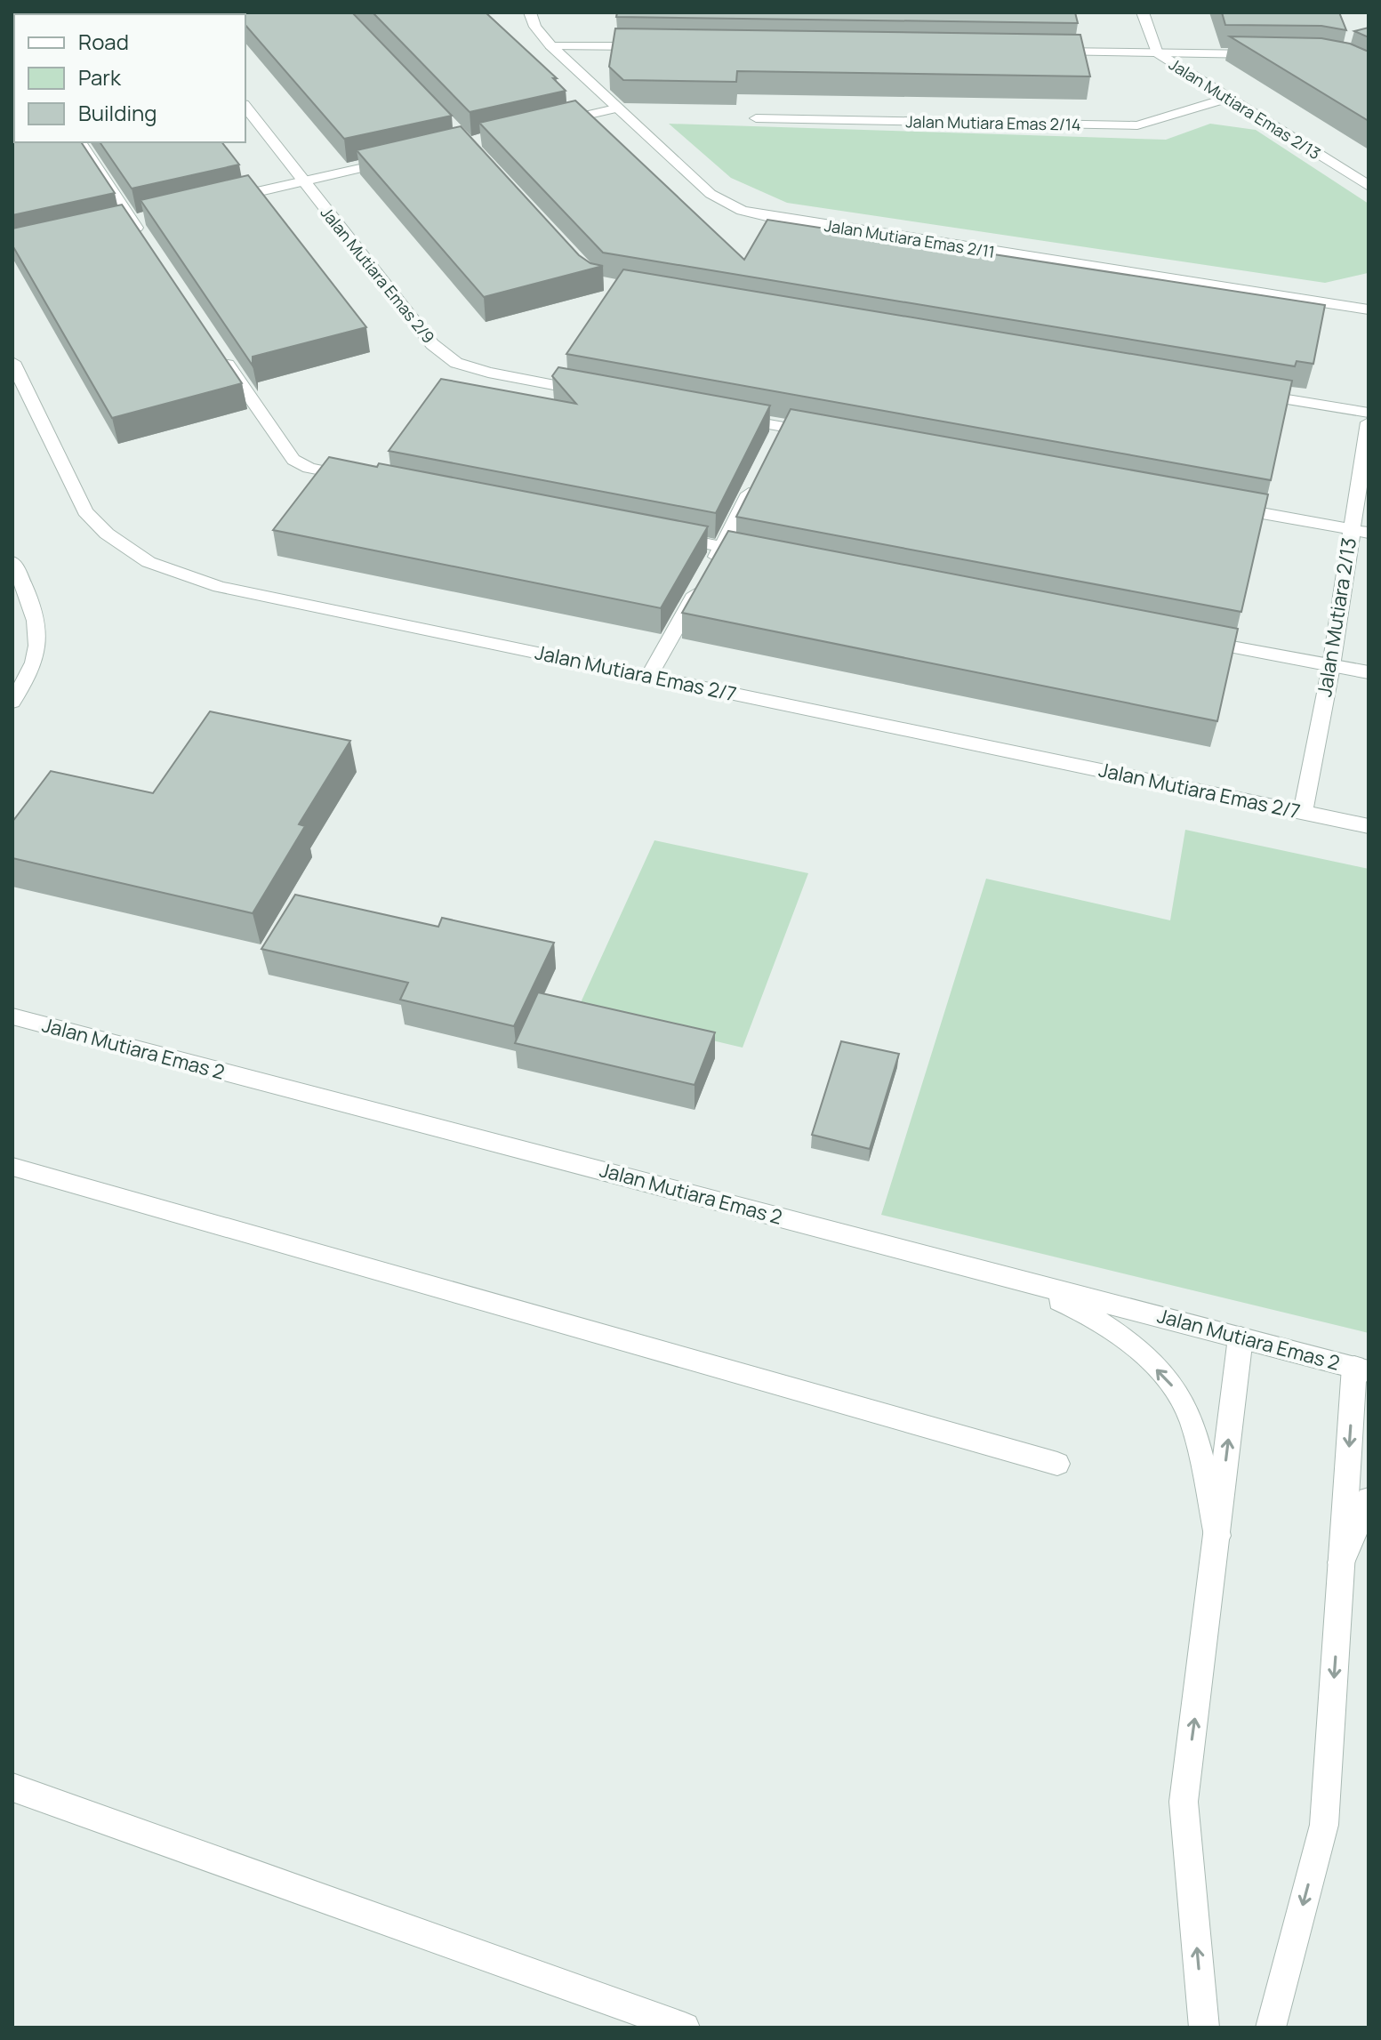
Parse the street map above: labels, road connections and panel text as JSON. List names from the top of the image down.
{
  "streets": {
    "street": [
      "Jalan Mutiara Emas 2/13",
      "Jalan Mutiara Emas 2/14",
      "Jalan Mutiara Emas 2/11",
      "Jalan Mutiara Emas 2/9",
      "Jalan Mutiara 2/13",
      "Jalan Mutiara Emas 2/7",
      "Jalan Mutiara Emas 2"
    ]
  },
  "crossings": [
    ["Jalan Mutiara Emas 2/13", "Jalan Mutiara Emas 2/14"],
    ["Jalan Mutiara 2/13", "Jalan Mutiara Emas 2/7"]
  ],
  "legend": ["Road", "Park", "Building"]
}
